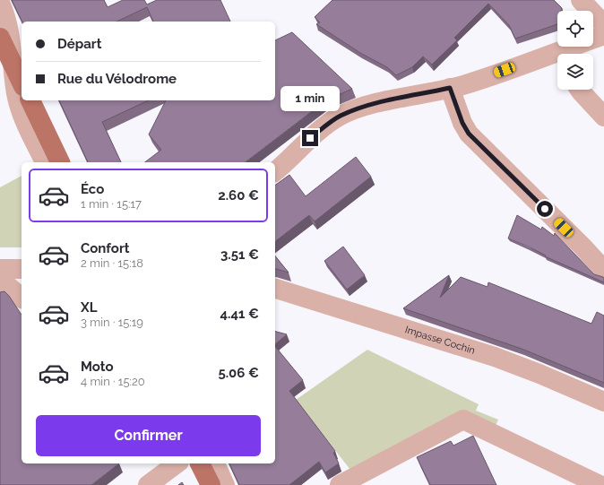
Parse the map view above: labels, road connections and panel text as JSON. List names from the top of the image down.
{
  "streets": {
    "street": ["Impasse Cochin"]
  },
  "page": {
    "banner": ["Départ", "Rue du Vélodrome"],
    "bubble": "1 min",
    "list": [
      {
        "name": "Éco",
        "note": "1 min · 15:17",
        "value": "2.60 €"
      },
      {
        "name": "Confort",
        "note": "2 min · 15:18",
        "value": "3.51 €"
      },
      {
        "name": "XL",
        "note": "3 min · 15:19",
        "value": "4.41 €"
      },
      {
        "name": "Moto",
        "note": "4 min · 15:20",
        "value": "5.06 €"
      }
    ],
    "buttons": "Confirmer"
  }
}
